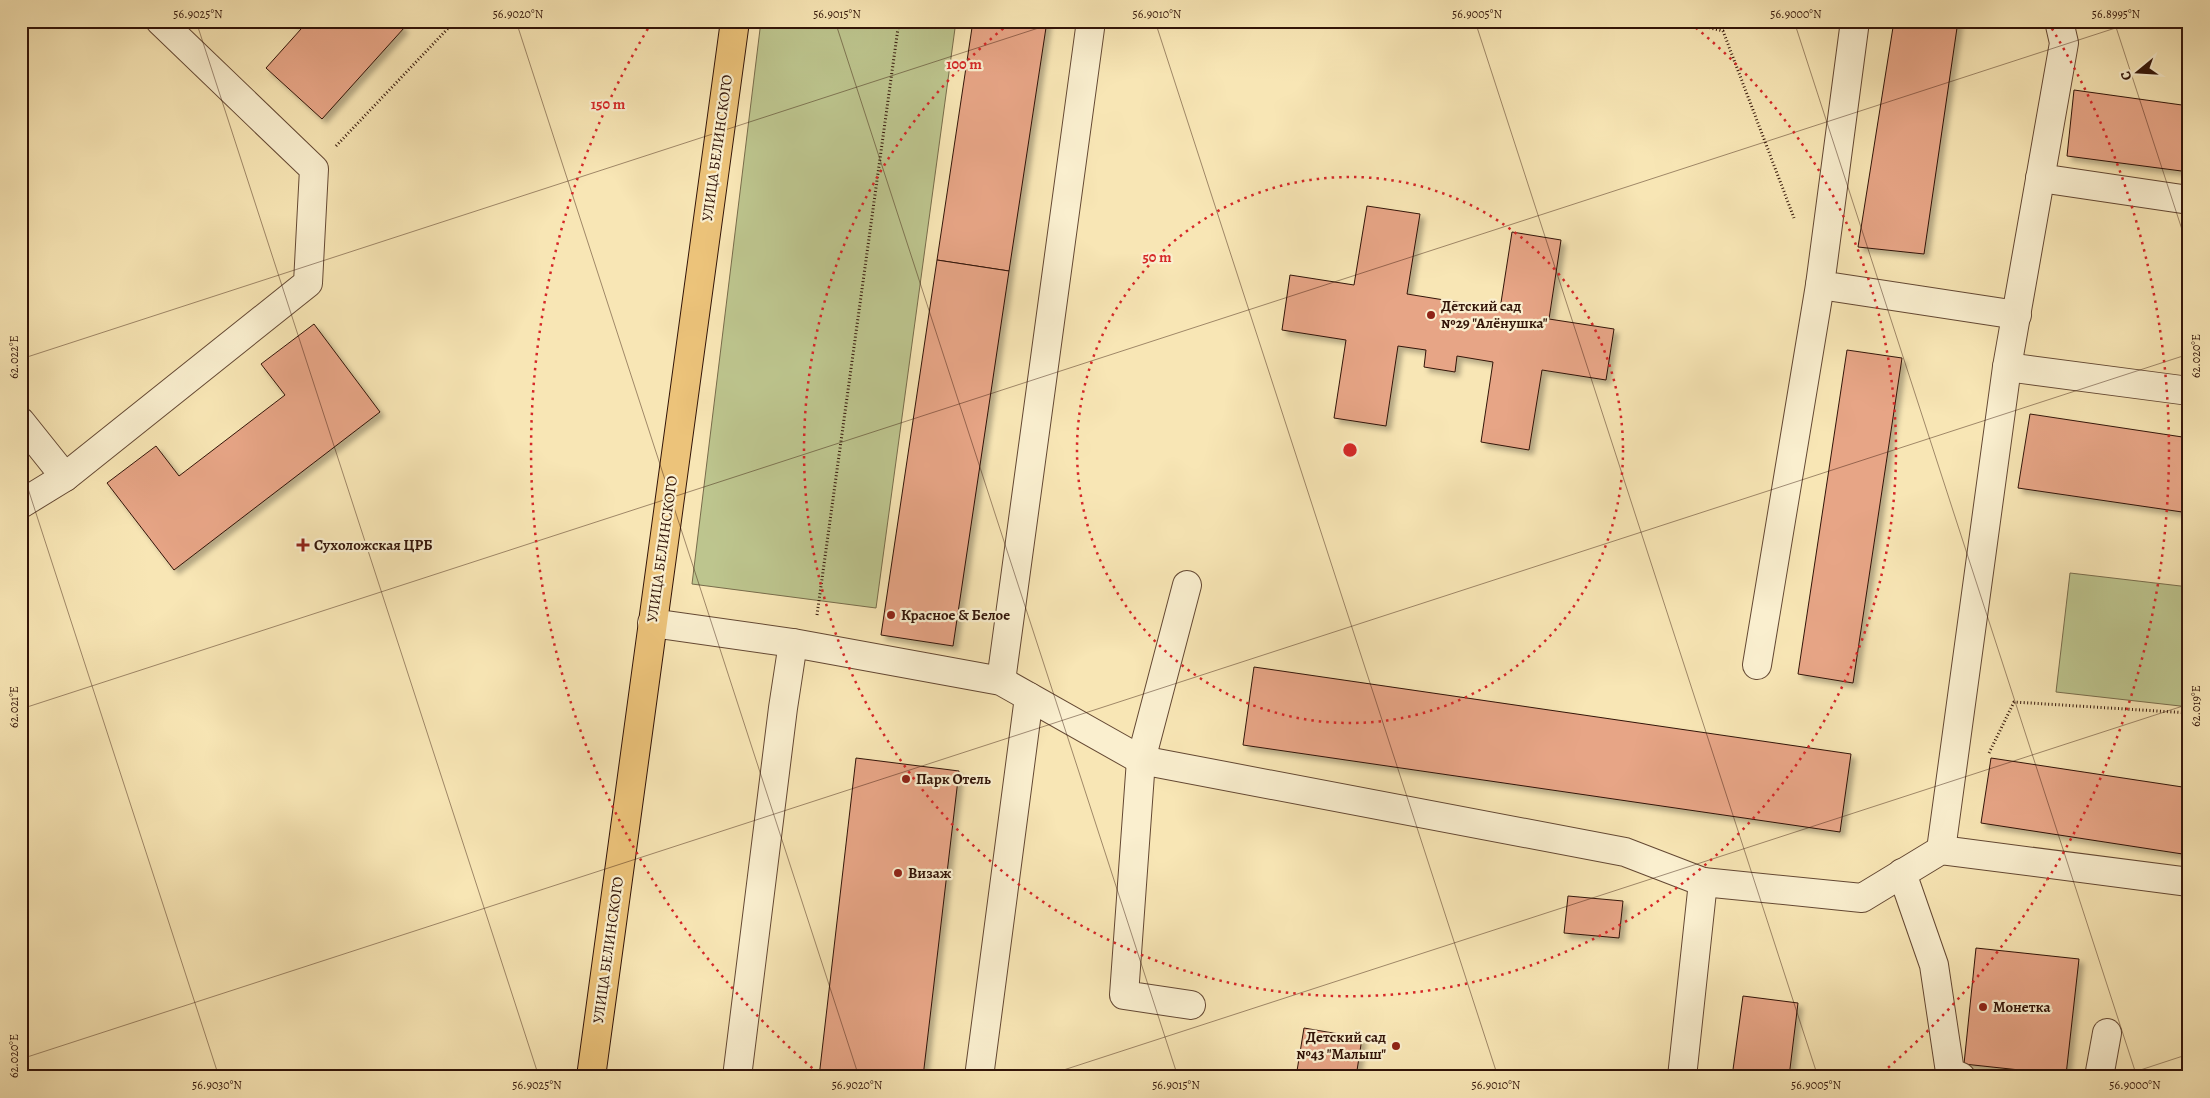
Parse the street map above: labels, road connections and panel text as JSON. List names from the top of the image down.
{
  "streets": {
    "main road": ["УЛИЦА БЕЛИНСКОГО"]
  },
  "places": {
    "other": [
      "Детский сад №29 \"Алёнушка\"",
      "Красное & Белое",
      "Парк Отель",
      "Визаж",
      "Монетка",
      "Детский сад №43 \"Малыш\""
    ],
    "health": ["Сухоложская ЦРБ"]
  },
  "north": "left",
  "coordinates": [
    "56.9025°N",
    "56.9020°N",
    "56.9015°N",
    "56.9010°N",
    "56.9005°N",
    "56.9000°N",
    "56.8995°N",
    "62.020°E",
    "62.022°E",
    "62.019°E",
    "62.021°E",
    "56.9030°N"
  ],
  "rings": ["100 m", "150 m", "50 m"]
}
